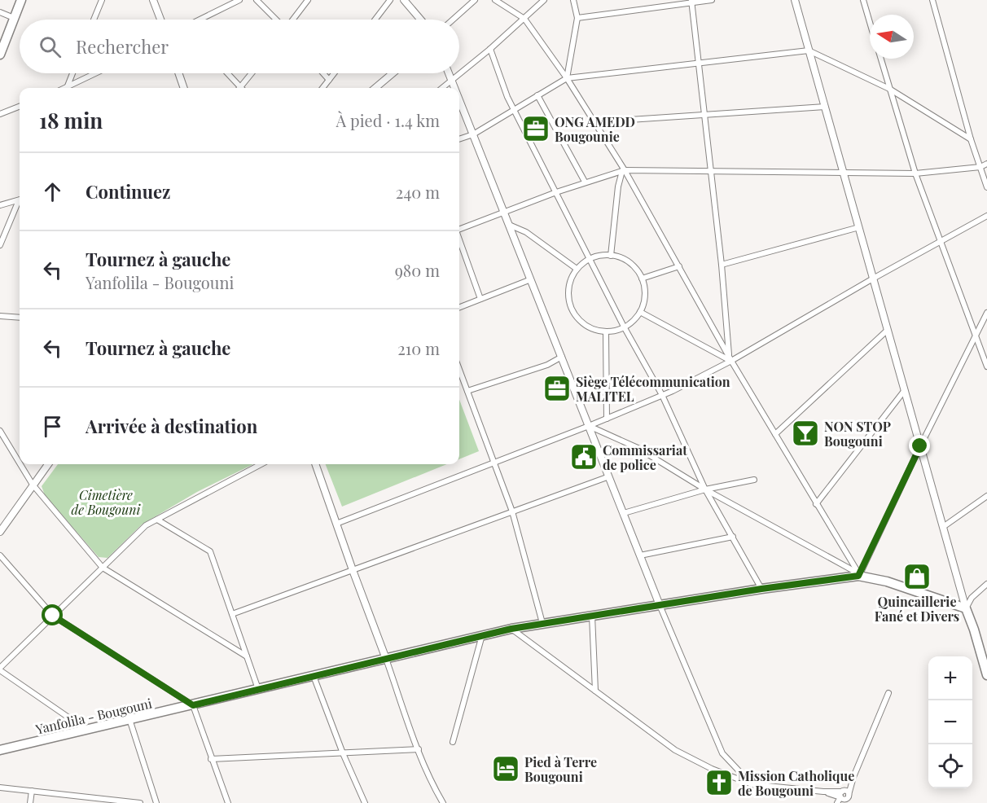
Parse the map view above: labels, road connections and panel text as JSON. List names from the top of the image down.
{
  "streets": {
    "main road": ["Yanfolila - Bougouni"]
  },
  "parks": ["Cimetière de Bougouni"],
  "places": {
    "office": ["ONG AMEDD Bougounie", "Siège Télécommunication MALITEL"],
    "bar": ["NON STOP Bougouni"],
    "public building": ["Commissariat de police"],
    "shop": ["Quincaillerie Fané et Divers"],
    "hotel": ["Pied à Terre Bougouni"],
    "church": ["Mission Catholique de Bougouni"]
  },
  "north": "left",
  "page": {
    "search": "Rechercher",
    "heading": ["18 min", "À pied · 1.4 km"],
    "list": [
      ["Continuez", "240 m"],
      ["Tournez à gauche", "Yanfolila - Bougouni", "980 m"],
      ["Tournez à gauche", "210 m"],
      "Arrivée à destination"
    ],
    "map_buttons": ["+", "−"]
  }
}
